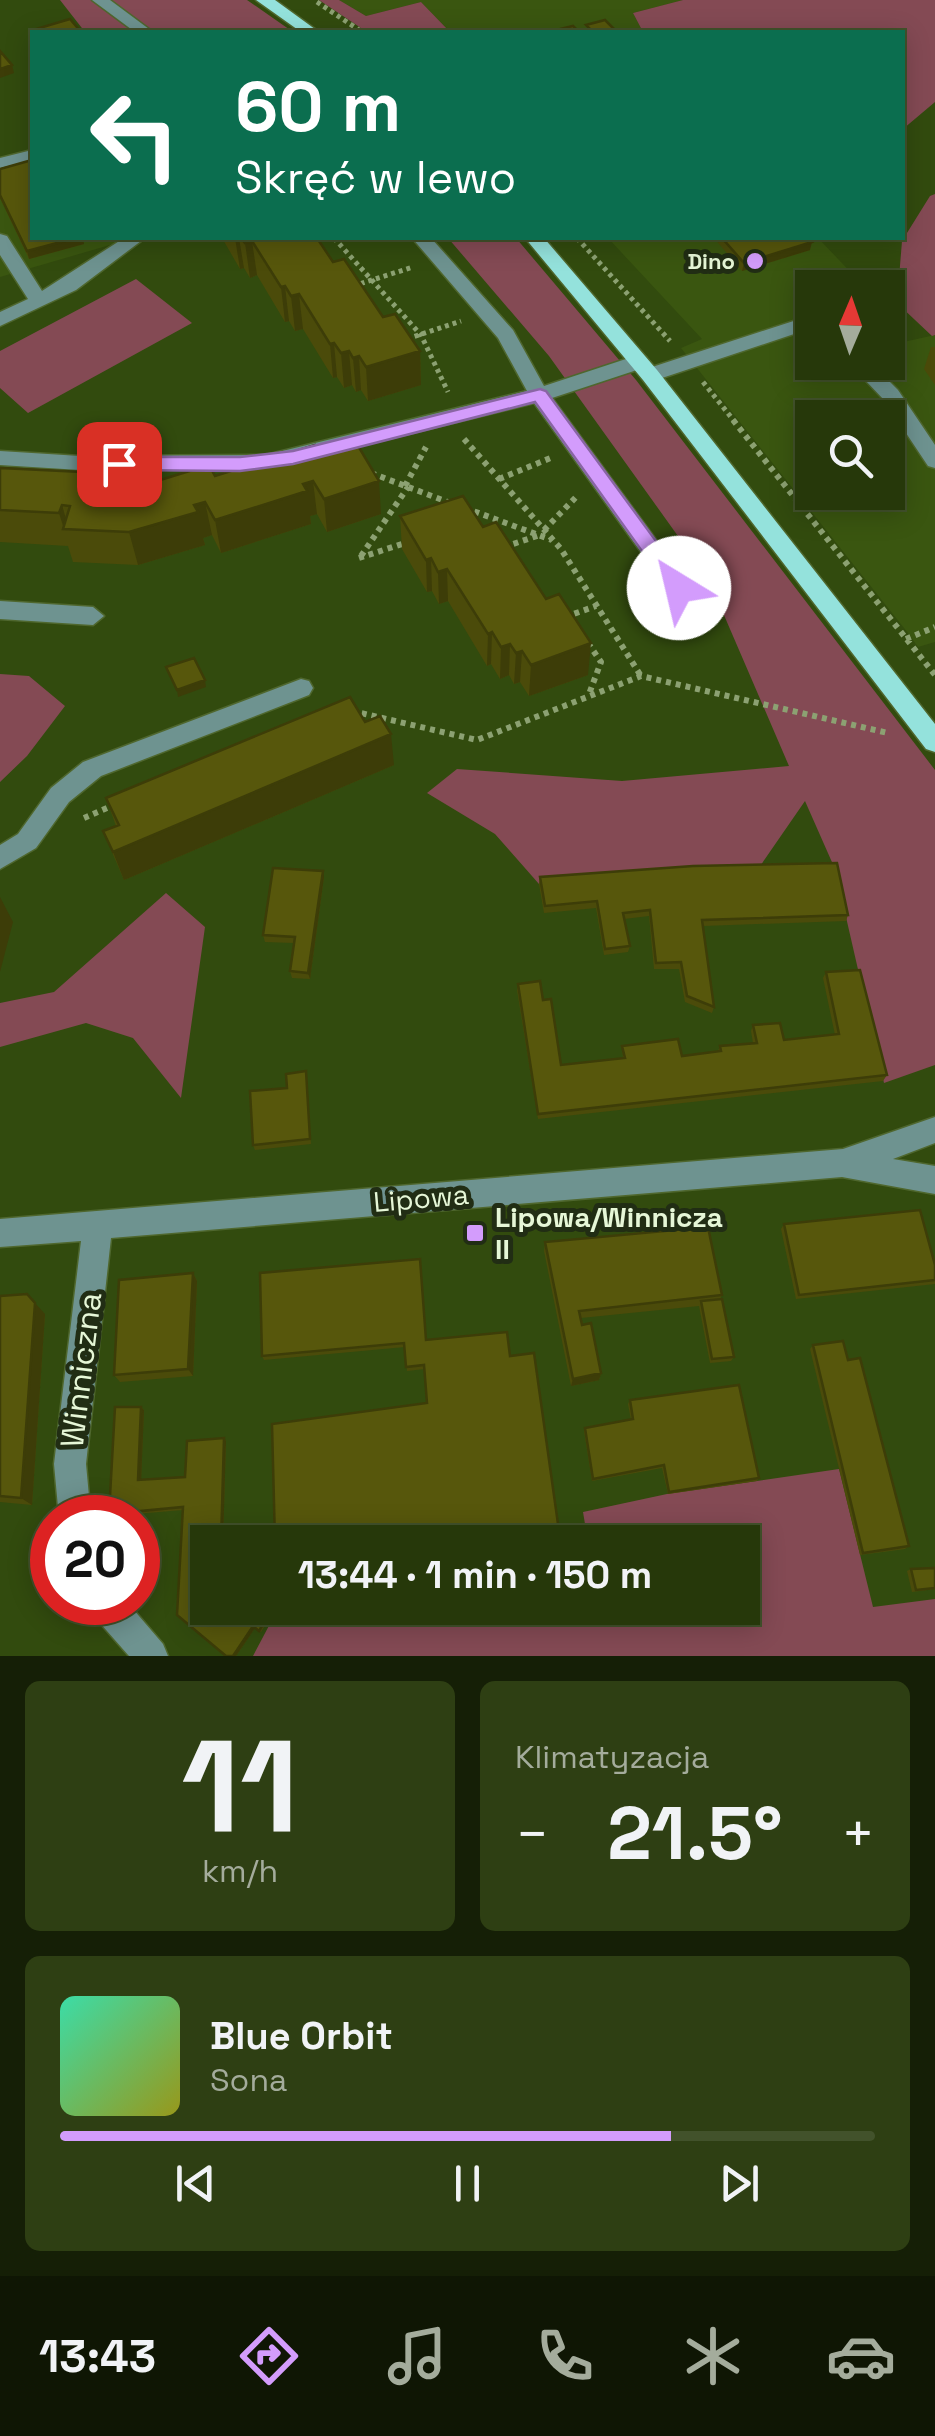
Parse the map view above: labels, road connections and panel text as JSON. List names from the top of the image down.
{
  "streets": {
    "street": ["Lipowa", "Winniczna"]
  },
  "crossings": [
    ["Lipowa", "Winniczna"]
  ],
  "places": {
    "other": ["Dino"],
    "transit": ["Lipowa/Winnicza II"]
  },
  "north": "top",
  "page": {
    "turn": ["60 m", "Skręć w lewo"],
    "limit": "20",
    "trip": "13:44 · 1 min · 150 m",
    "tile": [
      ["11", "km/h"],
      "Klimatyzacja"
    ],
    "heat": ["−", "21.5°", "+"],
    "song": ["Blue Orbit", "Sona"],
    "tabs": "13:43"
  }
}
